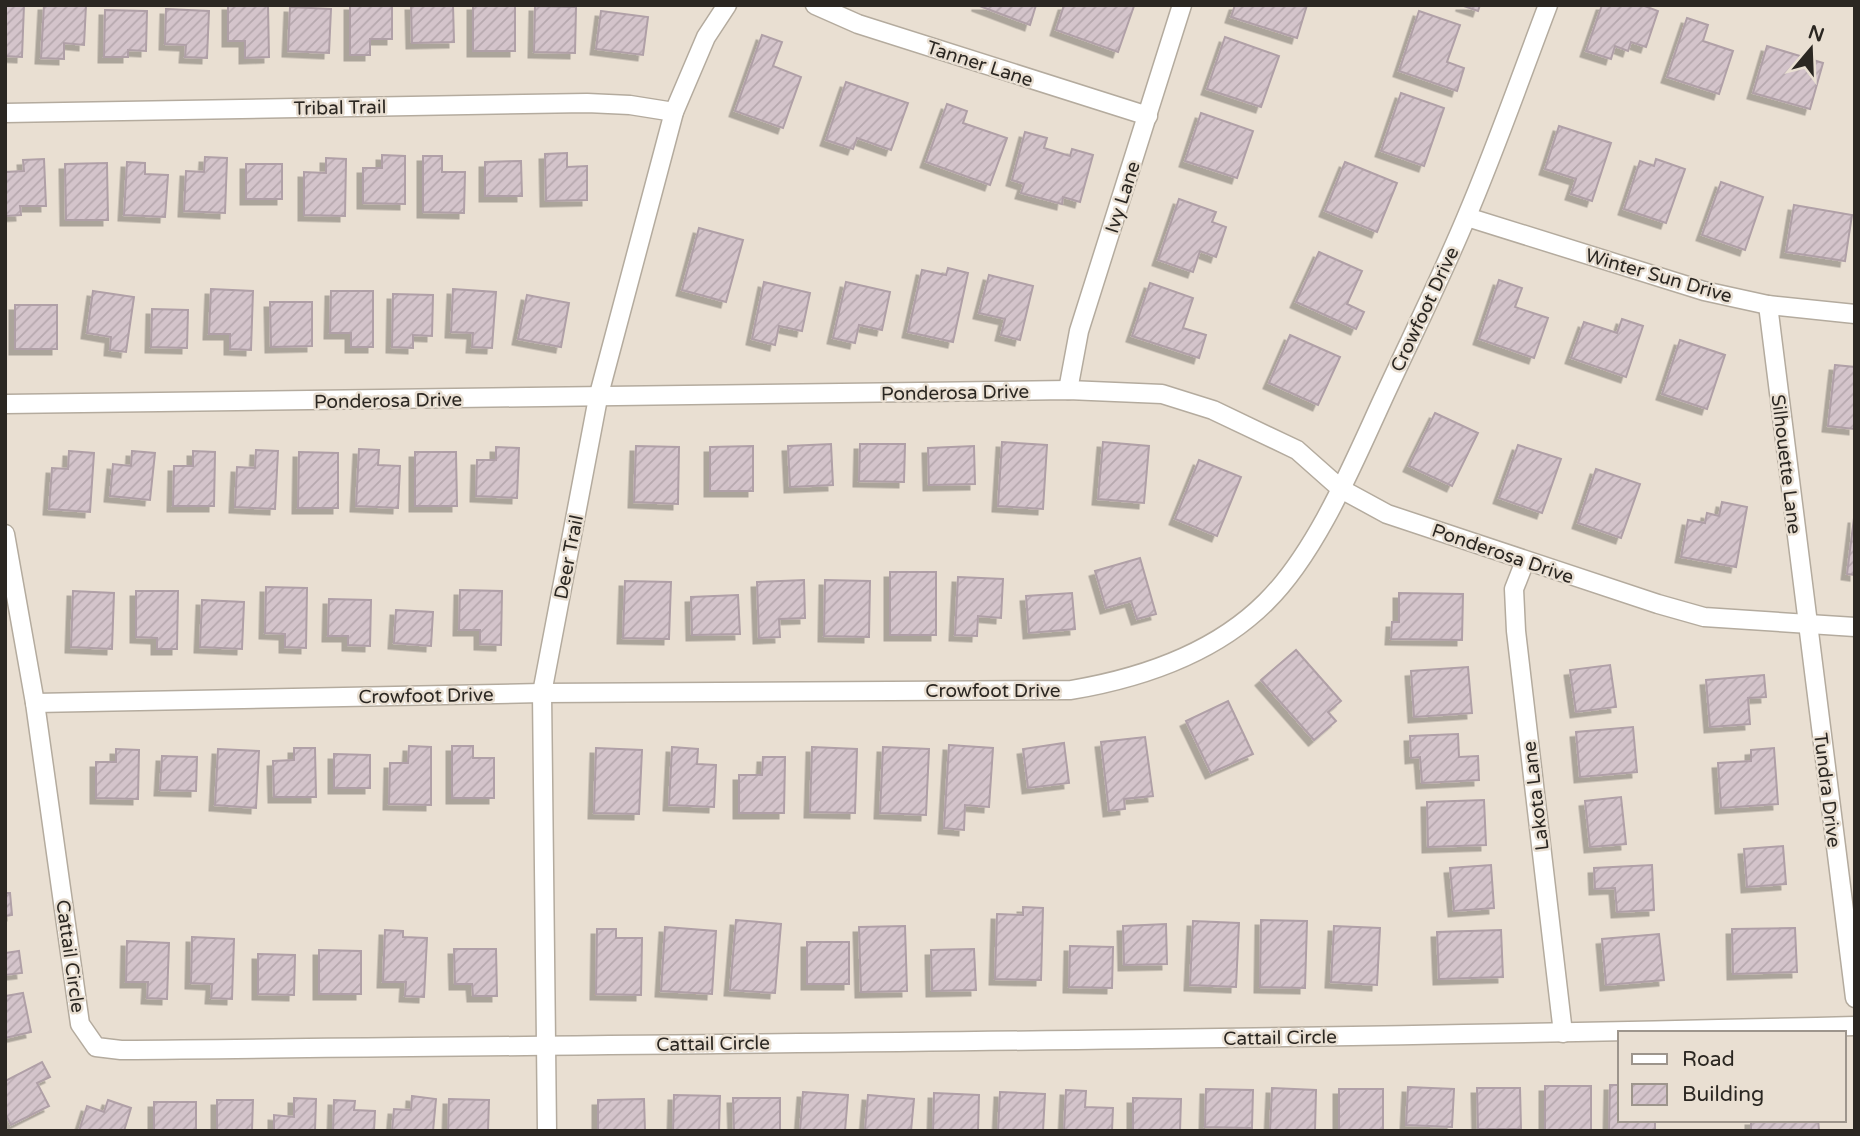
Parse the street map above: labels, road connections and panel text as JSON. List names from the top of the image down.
{
  "streets": {
    "street": [
      "Tanner Lane",
      "Tribal Trail",
      "Ivy Lane",
      "Winter Sun Drive",
      "Crowfoot Drive",
      "Ponderosa Drive",
      "Silhouette Lane",
      "Deer Trail",
      "Tundra Drive",
      "Lakota Lane",
      "Cattail Circle"
    ]
  },
  "crossings": [
    ["Tanner Lane", "Ivy Lane"],
    ["Tribal Trail", "Deer Trail"],
    ["Ivy Lane", "Ponderosa Drive"],
    ["Winter Sun Drive", "Crowfoot Drive"],
    ["Winter Sun Drive", "Silhouette Lane"],
    ["Crowfoot Drive", "Ponderosa Drive"],
    ["Crowfoot Drive", "Deer Trail"],
    ["Crowfoot Drive", "Cattail Circle"],
    ["Ponderosa Drive", "Silhouette Lane"],
    ["Ponderosa Drive", "Deer Trail"],
    ["Ponderosa Drive", "Tundra Drive"],
    ["Ponderosa Drive", "Lakota Lane"],
    ["Silhouette Lane", "Tundra Drive"],
    ["Deer Trail", "Cattail Circle"],
    ["Lakota Lane", "Cattail Circle"]
  ],
  "legend": ["Road", "Building"],
  "north": "top"
}
